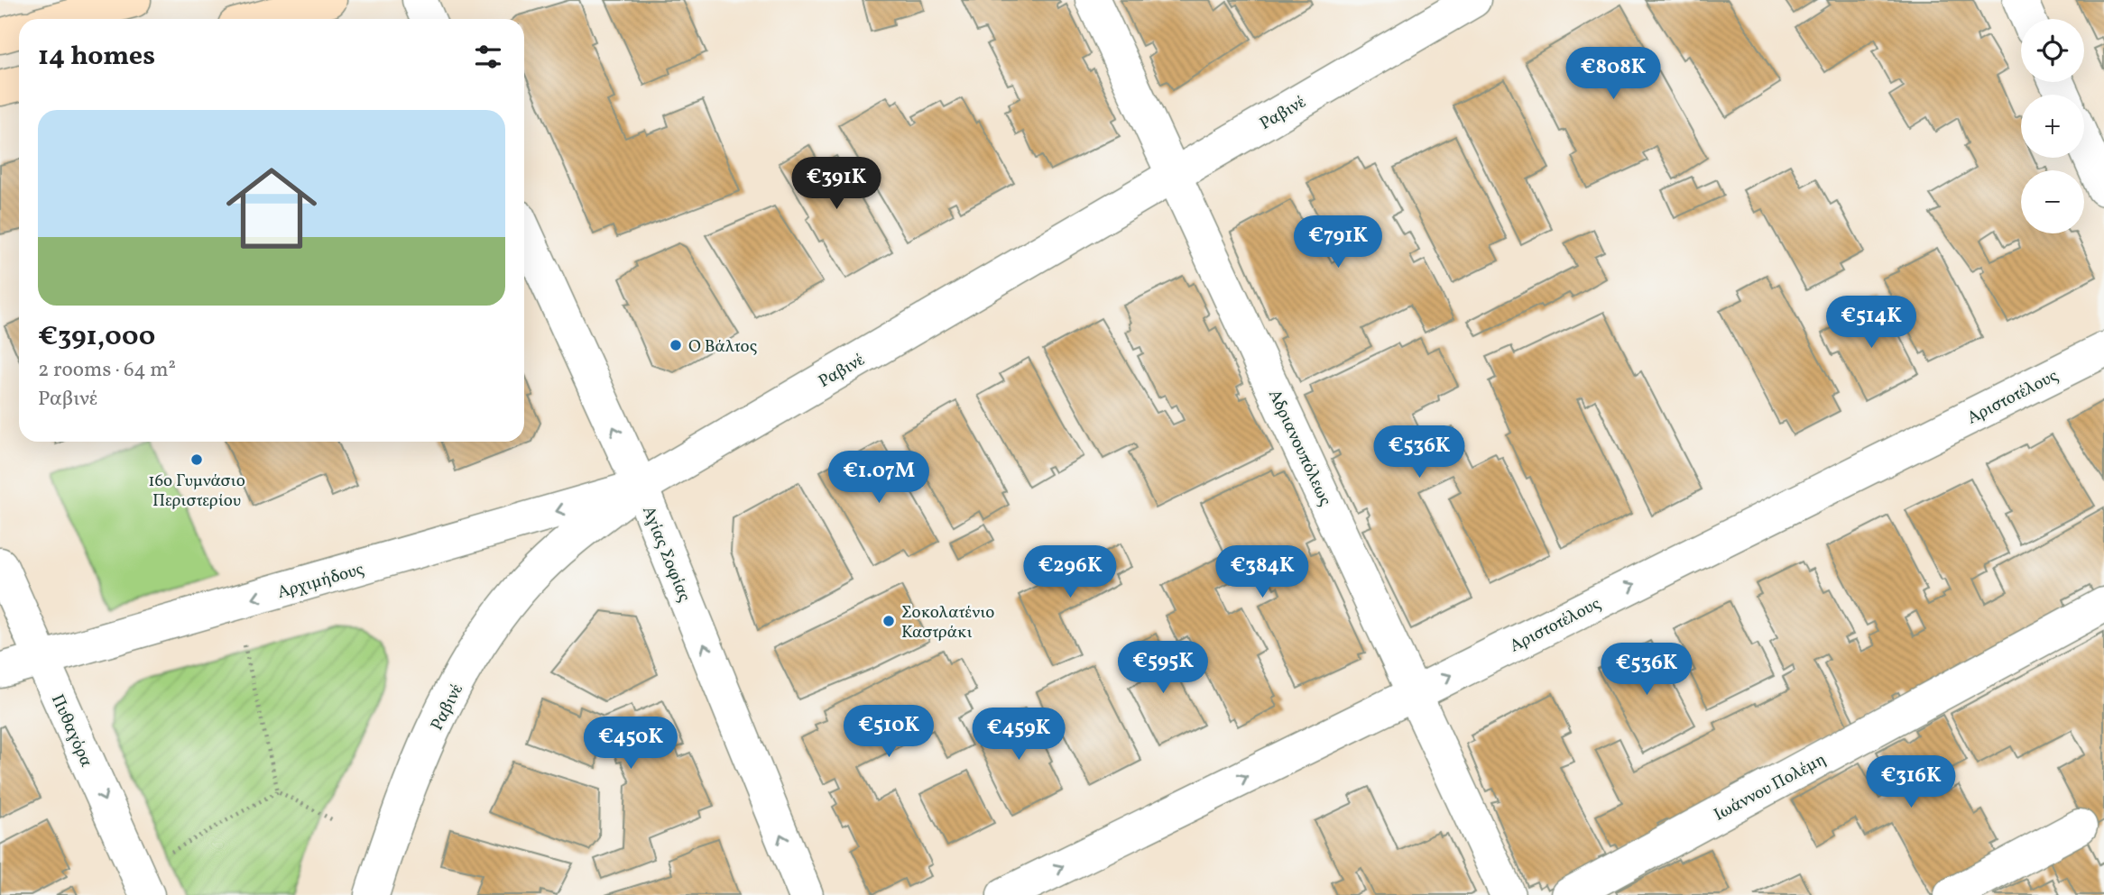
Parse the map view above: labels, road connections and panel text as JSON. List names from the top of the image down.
{
  "streets": {
    "street": [
      "Ραβινέ",
      "Αριστοτέλους",
      "Αδριανουπόλεως",
      "Αγίας Σοφίας",
      "Αρχιμήδους",
      "Πυθαγόρα",
      "Ιωάννου Πολέμη"
    ]
  },
  "crossings": [
    ["Ραβινέ", "Αδριανουπόλεως"],
    ["Ραβινέ", "Αγίας Σοφίας"],
    ["Ραβινέ", "Αρχιμήδους"],
    ["Αριστοτέλους", "Αδριανουπόλεως"],
    ["Αγίας Σοφίας", "Αρχιμήδους"],
    ["Αρχιμήδους", "Πυθαγόρα"]
  ],
  "one_way": [
    "Αριστοτέλους",
    "Αγίας Σοφίας",
    "Αρχιμήδους",
    "Πυθαγόρα"
  ],
  "places": ["Ο Βάλτος", "16ο Γυμνάσιο Περιστερίου", "Σοκολατένιο Καστράκι"],
  "page": {
    "map_buttons": ["+", "−"],
    "heading": "14 homes",
    "price": [
      "€808K",
      "€391K",
      "€791K",
      "€514K",
      "€536K",
      "€1.07M",
      "€296K",
      "€384K",
      "€595K",
      "€536K",
      "€510K",
      "€459K",
      "€450K",
      "€316K"
    ],
    "list": [
      {
        "name": "€391,000",
        "note": "2 rooms · 64 m² · Ραβινέ"
      }
    ]
  }
}
